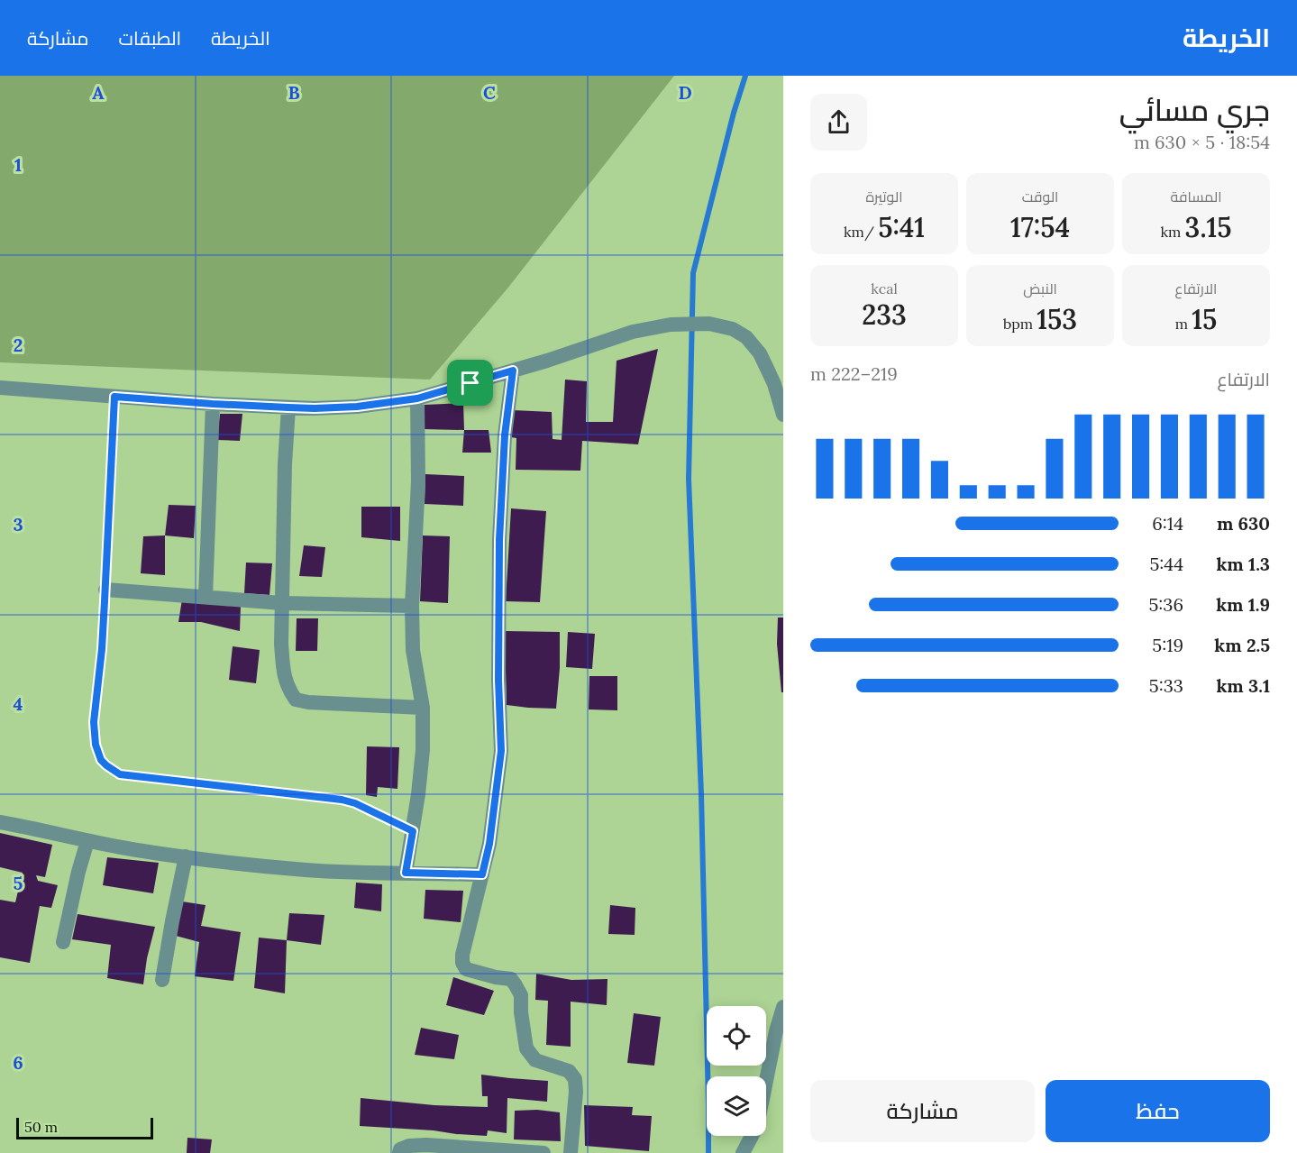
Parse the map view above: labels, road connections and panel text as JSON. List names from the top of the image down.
{
  "scale_bar": "50 m",
  "page": {
    "header": "الخريطة",
    "nav": ["الخريطة", "الطبقات", "مشاركة"],
    "heading": ["جري مسائي", "18:54 · 5 × 630 m"],
    "stats": [
      ["المسافة", "3.15 km"],
      ["الوقت", "17:54"],
      ["الوتيرة", "5:41 /km"],
      ["الارتفاع", "15 m"],
      ["النبض", "153 bpm"],
      ["kcal", "233"]
    ],
    "chart": ["الارتفاع", "219–222 m"],
    "list": [
      {
        "name": "630 m",
        "note": "6:14"
      },
      {
        "name": "1.3 km",
        "note": "5:44"
      },
      {
        "name": "1.9 km",
        "note": "5:36"
      },
      {
        "name": "2.5 km",
        "note": "5:19"
      },
      {
        "name": "3.1 km",
        "note": "5:33"
      }
    ],
    "buttons": ["حفظ", "مشاركة"],
    "scale": "50 m"
  },
  "grid": {
    "columns": [
      "A",
      "B",
      "C",
      "D"
    ],
    "rows": [
      "1",
      "2",
      "3",
      "4",
      "5",
      "6"
    ]
  }
}
